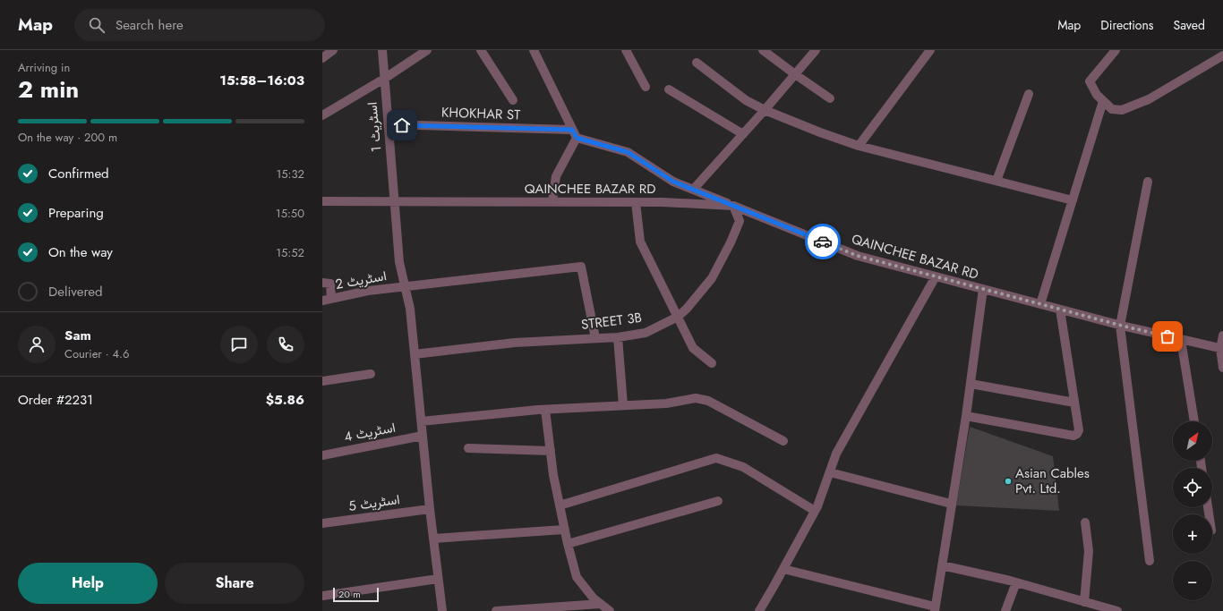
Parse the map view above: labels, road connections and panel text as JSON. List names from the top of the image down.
{
  "streets": {
    "street": [
      "KHOKHAR ST",
      "اسٹریٹ 1",
      "QAINCHEE BAZAR RD",
      "اسٹریٹ 2",
      "STREET 3B",
      "اسٹریٹ 4",
      "اسٹریٹ 5"
    ]
  },
  "crossings": [
    ["KHOKHAR ST", "اسٹریٹ 1"],
    ["KHOKHAR ST", "QAINCHEE BAZAR RD"],
    ["KHOKHAR ST", "STREET 3B"],
    ["اسٹریٹ 1", "QAINCHEE BAZAR RD"],
    ["اسٹریٹ 1", "اسٹریٹ 2"],
    ["اسٹریٹ 1", "STREET 3B"],
    ["اسٹریٹ 1", "اسٹریٹ 4"],
    ["اسٹریٹ 1", "اسٹریٹ 5"],
    ["QAINCHEE BAZAR RD", "STREET 3B"],
    ["اسٹریٹ 2", "STREET 3B"]
  ],
  "places": ["Asian Cables Pvt. Ltd."],
  "scale_bar": "20 m",
  "north": "top right",
  "page": {
    "header": "Map",
    "search": "Search here",
    "nav": ["Map", "Directions", "Saved"],
    "heading": ["2 min", "Arriving in", "15:58–16:03"],
    "panel": [
      "Sam",
      "Courier · 4.6",
      "Order #2231",
      "$5.86"
    ],
    "bar": "On the way · 200 m",
    "list": [
      ["Confirmed", "15:32"],
      ["Preparing", "15:50"],
      ["On the way", "15:52"],
      "Delivered"
    ],
    "map_buttons": ["+", "−"],
    "buttons": ["Help", "Share"],
    "scale": "20 m"
  }
}
